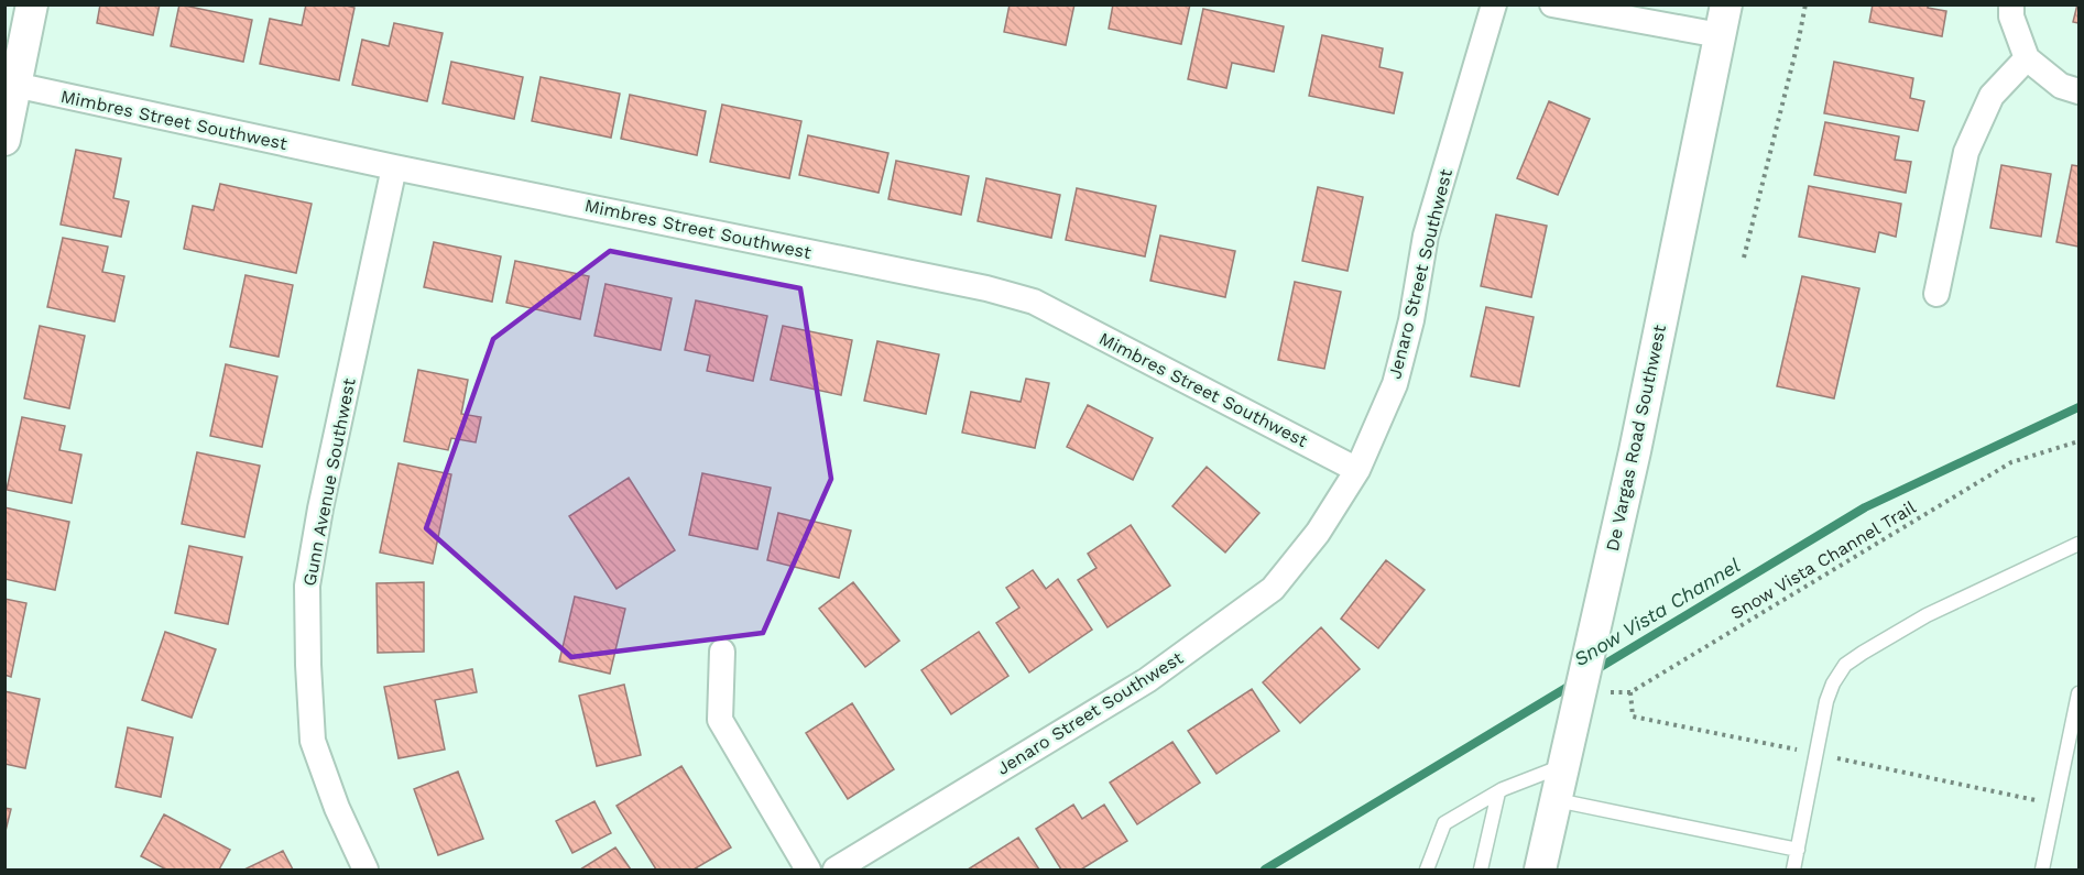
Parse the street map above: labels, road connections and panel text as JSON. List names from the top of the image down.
{
  "streets": {
    "street": [
      "Mimbres Street Southwest",
      "Jenaro Street Southwest",
      "De Vargas Road Southwest",
      "Gunn Avenue Southwest"
    ],
    "path": ["Snow Vista Channel Trail"]
  },
  "crossings": [
    ["Mimbres Street Southwest", "Jenaro Street Southwest"],
    ["Mimbres Street Southwest", "Gunn Avenue Southwest"]
  ],
  "water": ["Snow Vista Channel"]
}
